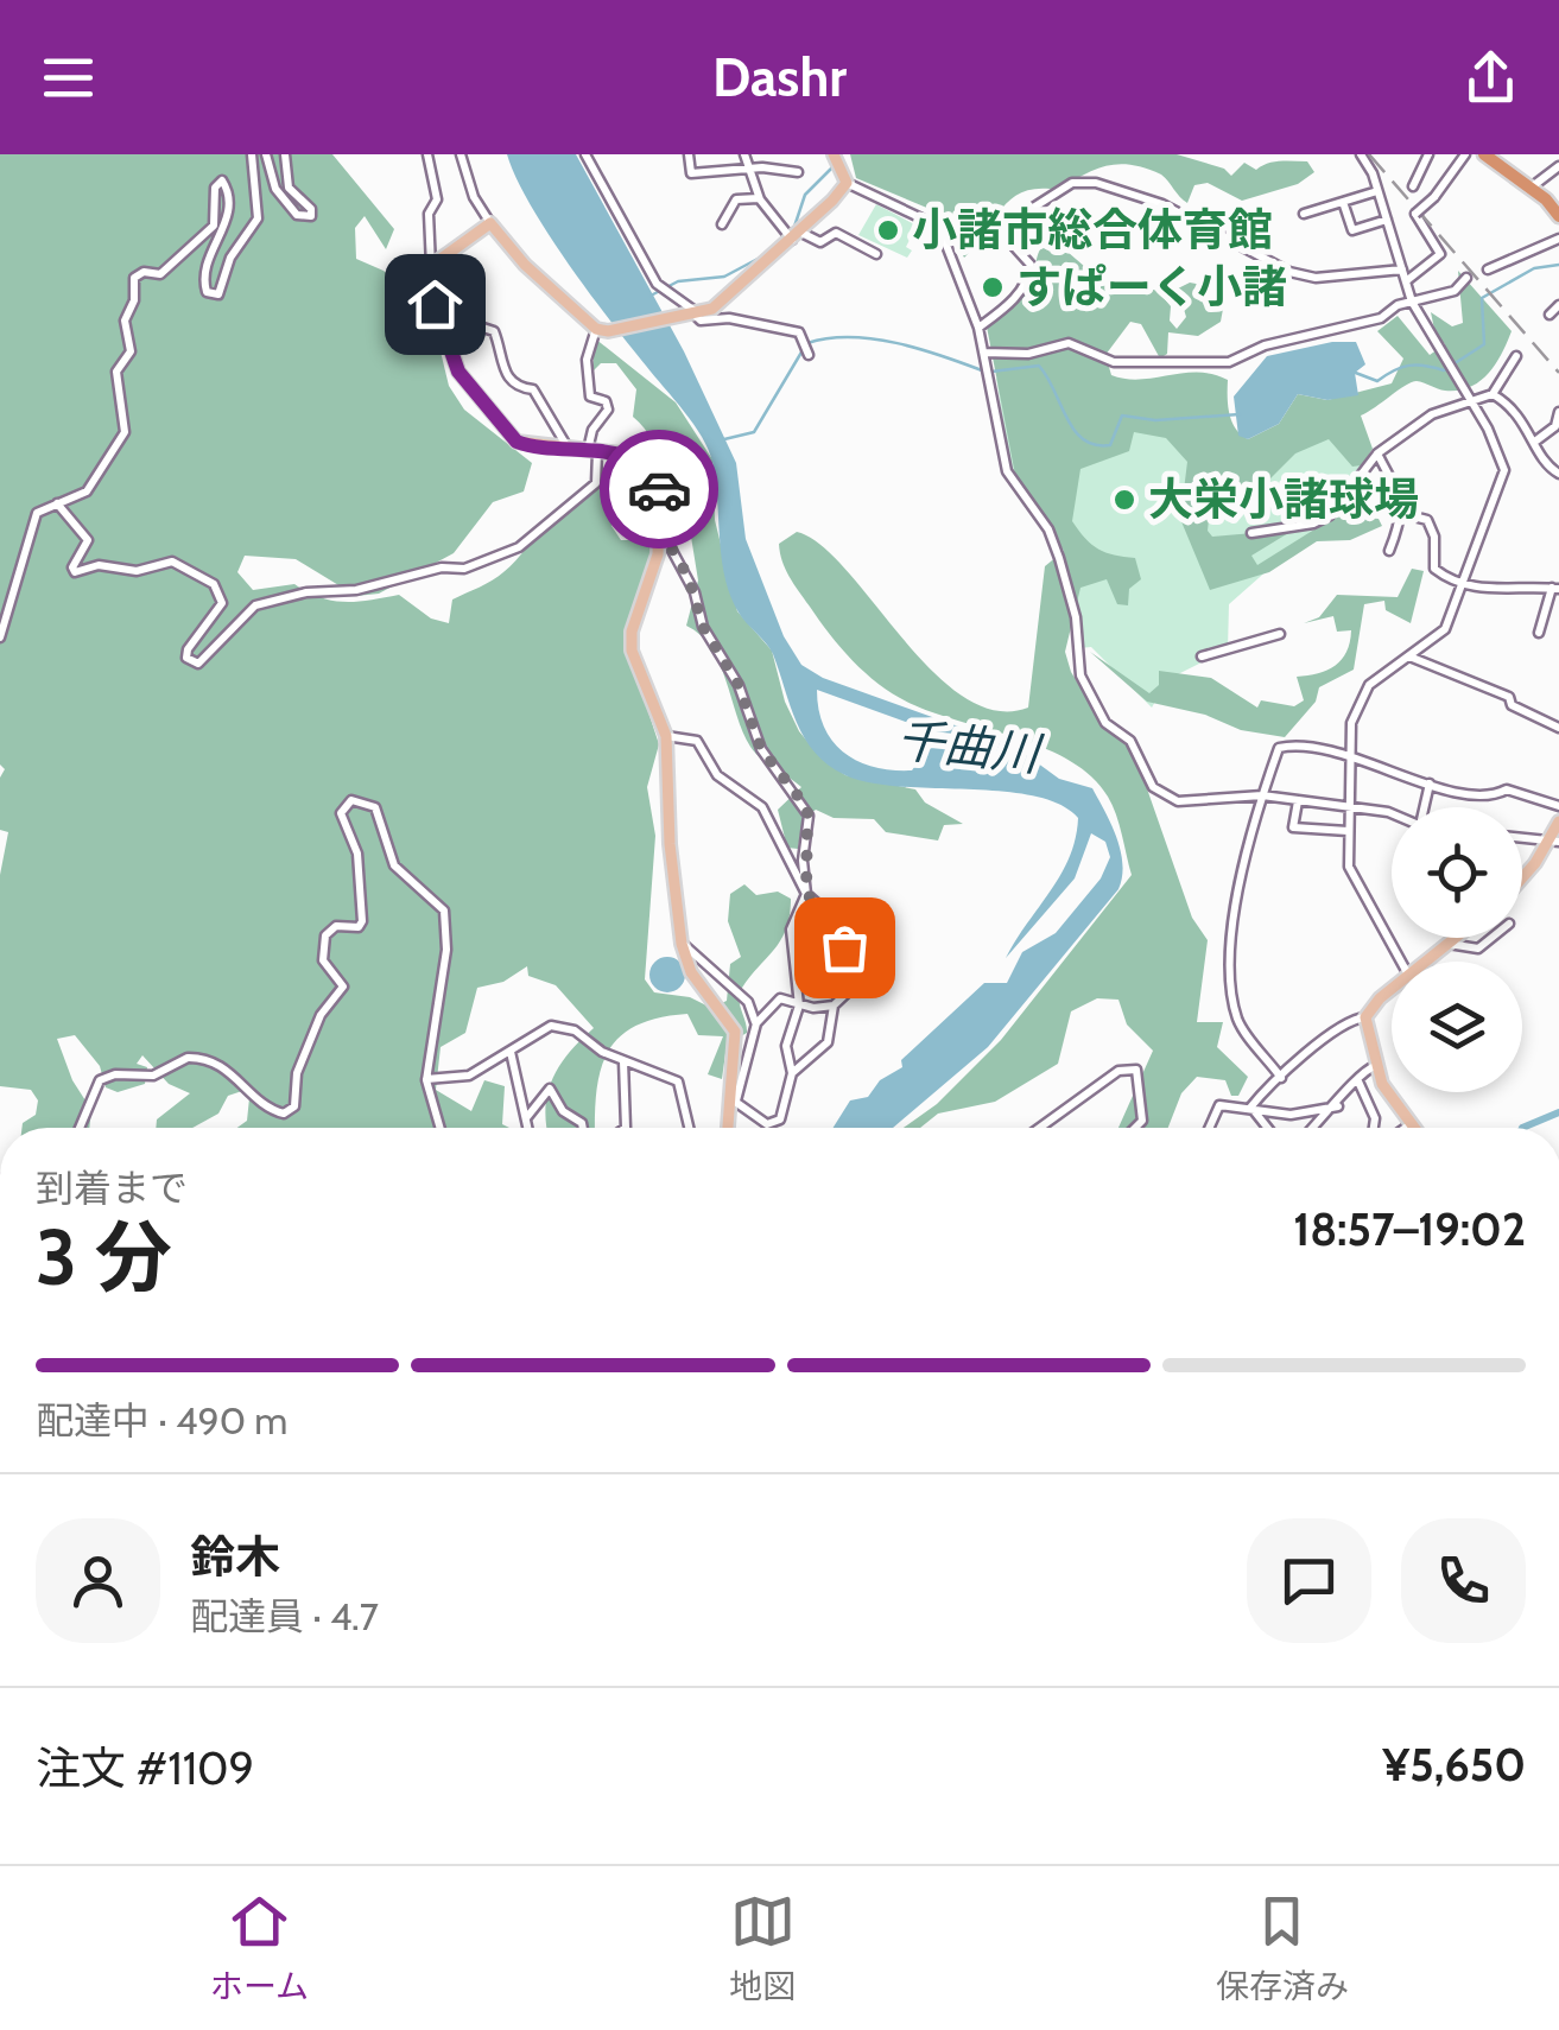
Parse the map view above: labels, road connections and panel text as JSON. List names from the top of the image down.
{
  "water": ["千曲川"],
  "places": ["小諸市総合体育館", "すぱーく小諸", "大栄小諸球場"],
  "page": {
    "header": "Dashr",
    "heading": ["3 分", "到着まで", "18:57–19:02"],
    "panel": [
      "鈴木",
      "配達員 · 4.7",
      "注文 #1109",
      "¥5,650"
    ],
    "bar": "配達中 · 490 m",
    "tabs": ["ホーム", "地図", "保存済み"]
  }
}
